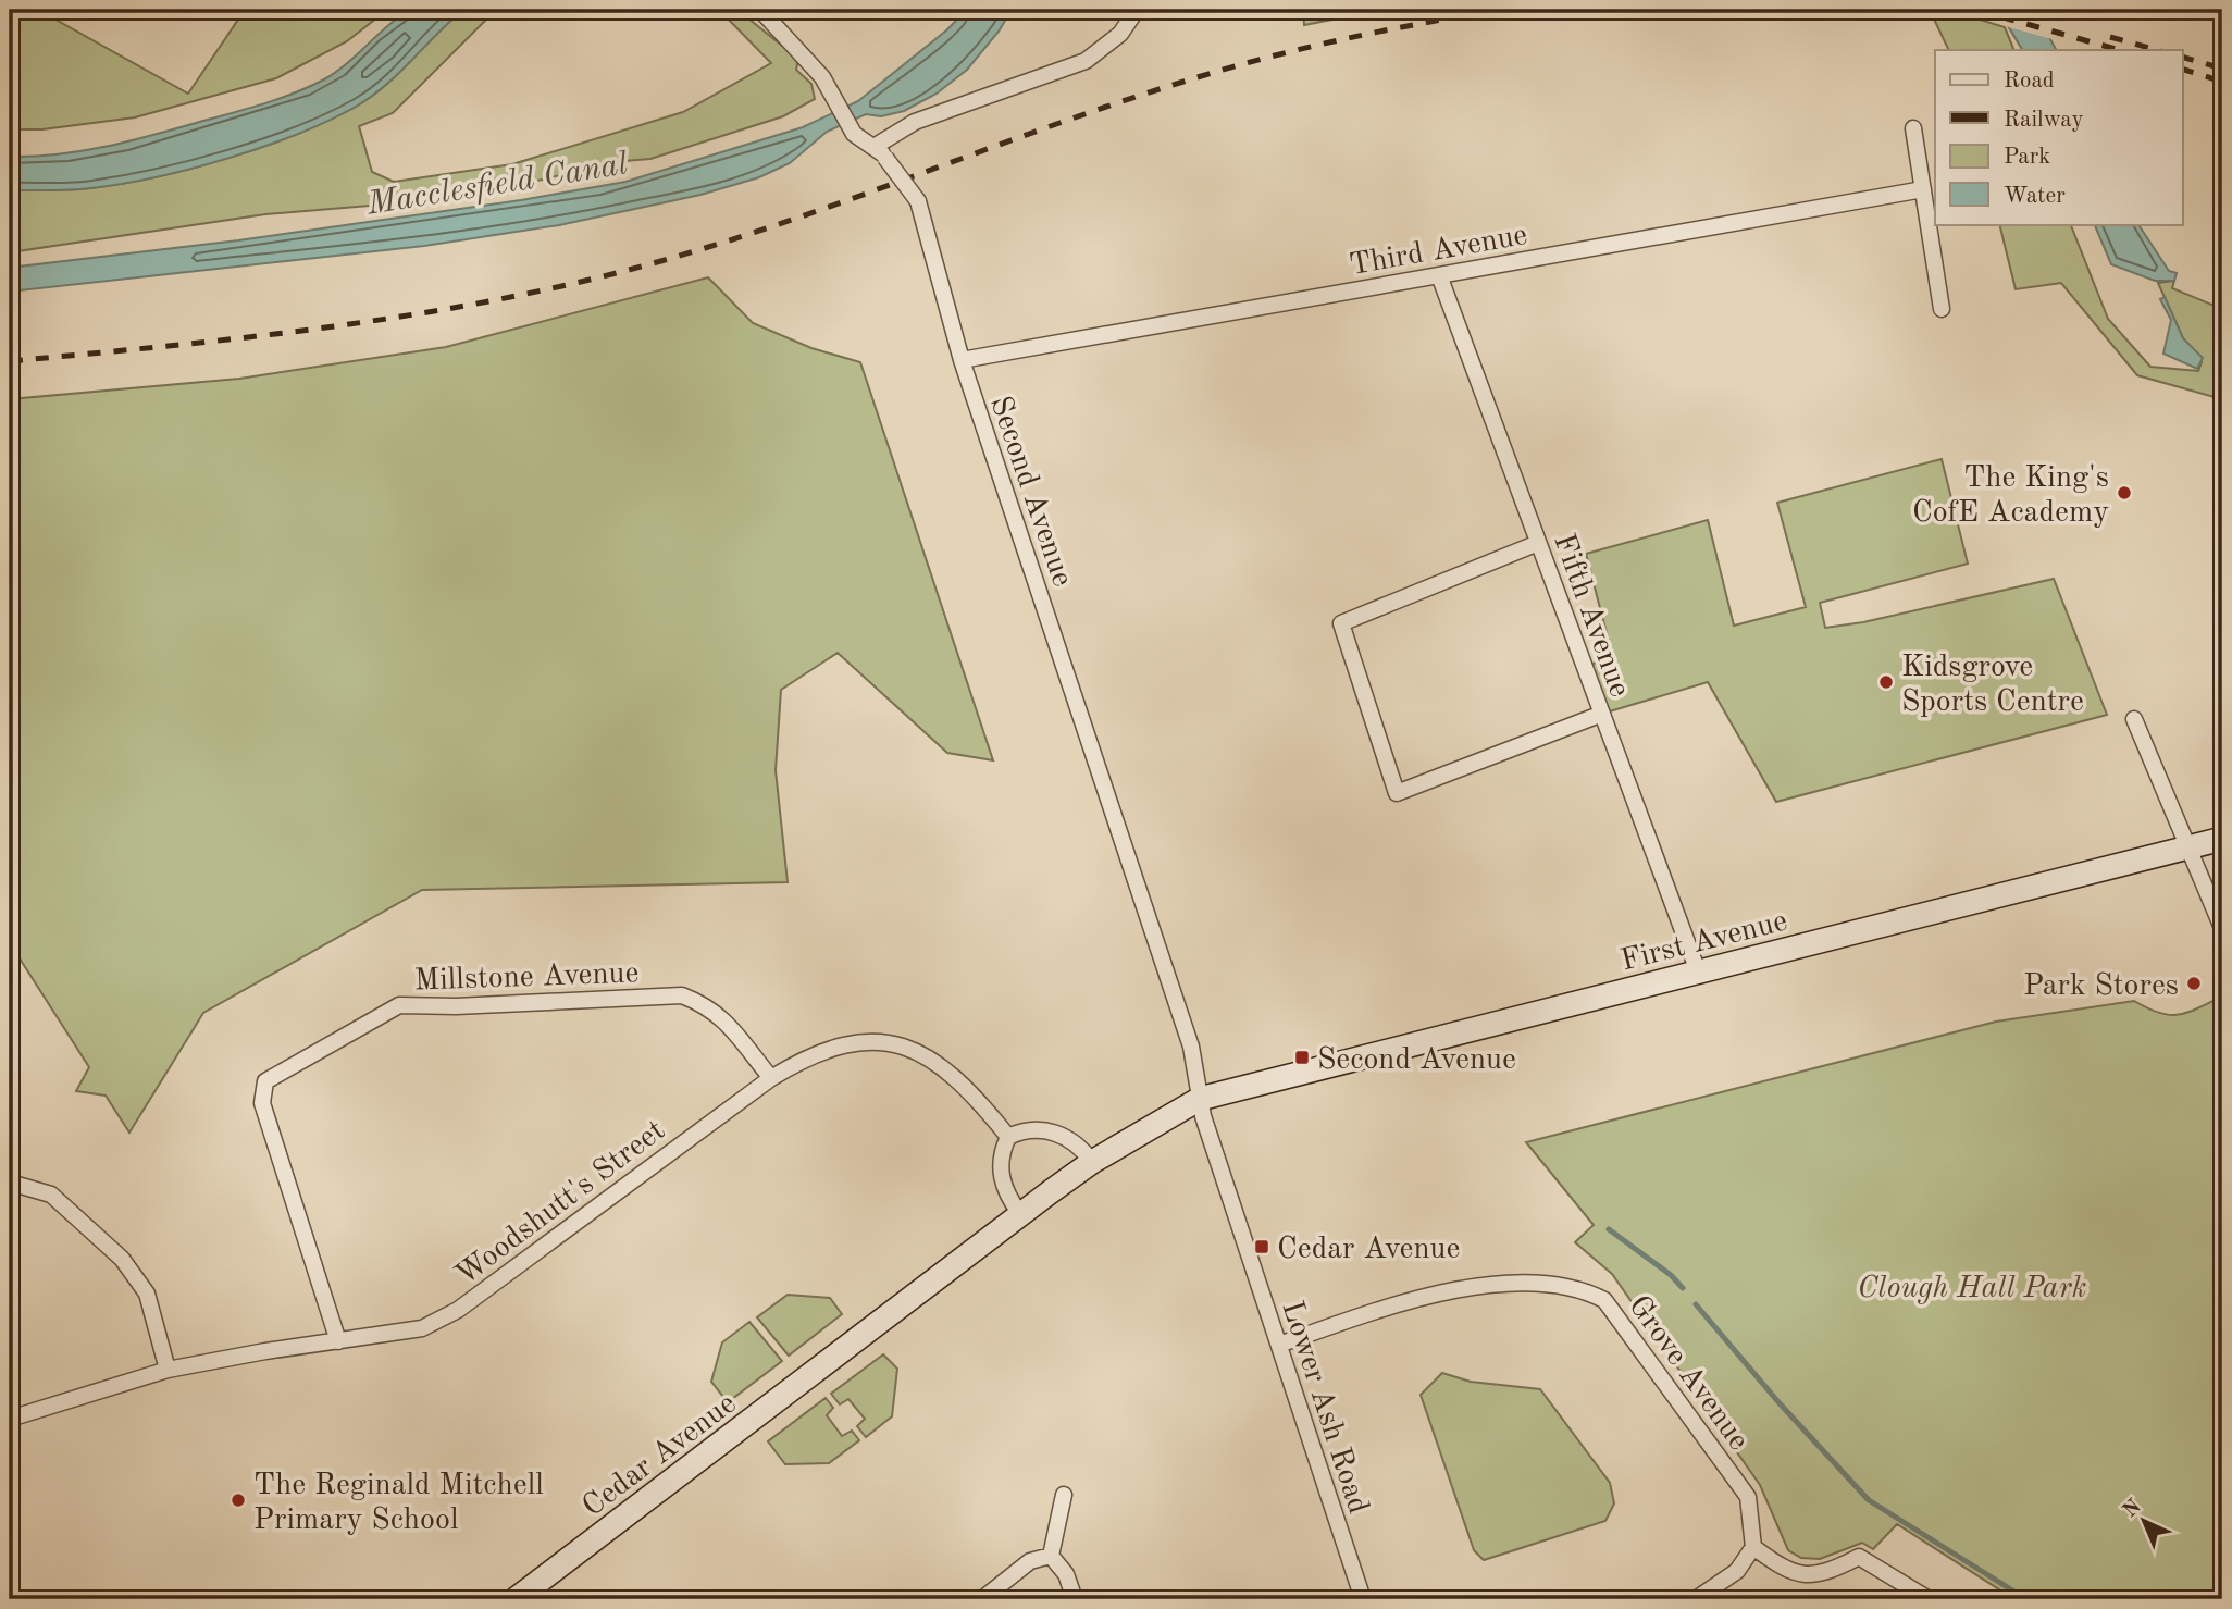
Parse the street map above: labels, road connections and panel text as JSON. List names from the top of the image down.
{
  "streets": {
    "main road": ["First Avenue", "Cedar Avenue"],
    "street": [
      "Third Avenue",
      "Second Avenue",
      "Fifth Avenue",
      "Millstone Avenue",
      "Woodshutt's Street",
      "Grove Avenue",
      "Lower Ash Road"
    ]
  },
  "crossings": [
    ["Third Avenue", "Second Avenue"],
    ["Third Avenue", "Fifth Avenue"],
    ["Second Avenue", "First Avenue"],
    ["Second Avenue", "Lower Ash Road"],
    ["Second Avenue", "Cedar Avenue"],
    ["Fifth Avenue", "First Avenue"],
    ["First Avenue", "Lower Ash Road"],
    ["First Avenue", "Cedar Avenue"],
    ["Millstone Avenue", "Woodshutt's Street"],
    ["Grove Avenue", "Lower Ash Road"],
    ["Lower Ash Road", "Cedar Avenue"]
  ],
  "water": ["Macclesfield Canal"],
  "parks": ["Clough Hall Park"],
  "places": {
    "other": [
      "The King's CofE Academy",
      "Kidsgrove Sports Centre",
      "Park Stores",
      "The Reginald Mitchell Primary School"
    ],
    "transit": ["Second Avenue", "Cedar Avenue"]
  },
  "legend": [
    "Road",
    "Railway",
    "Park",
    "Water"
  ],
  "north": "top left"
}
